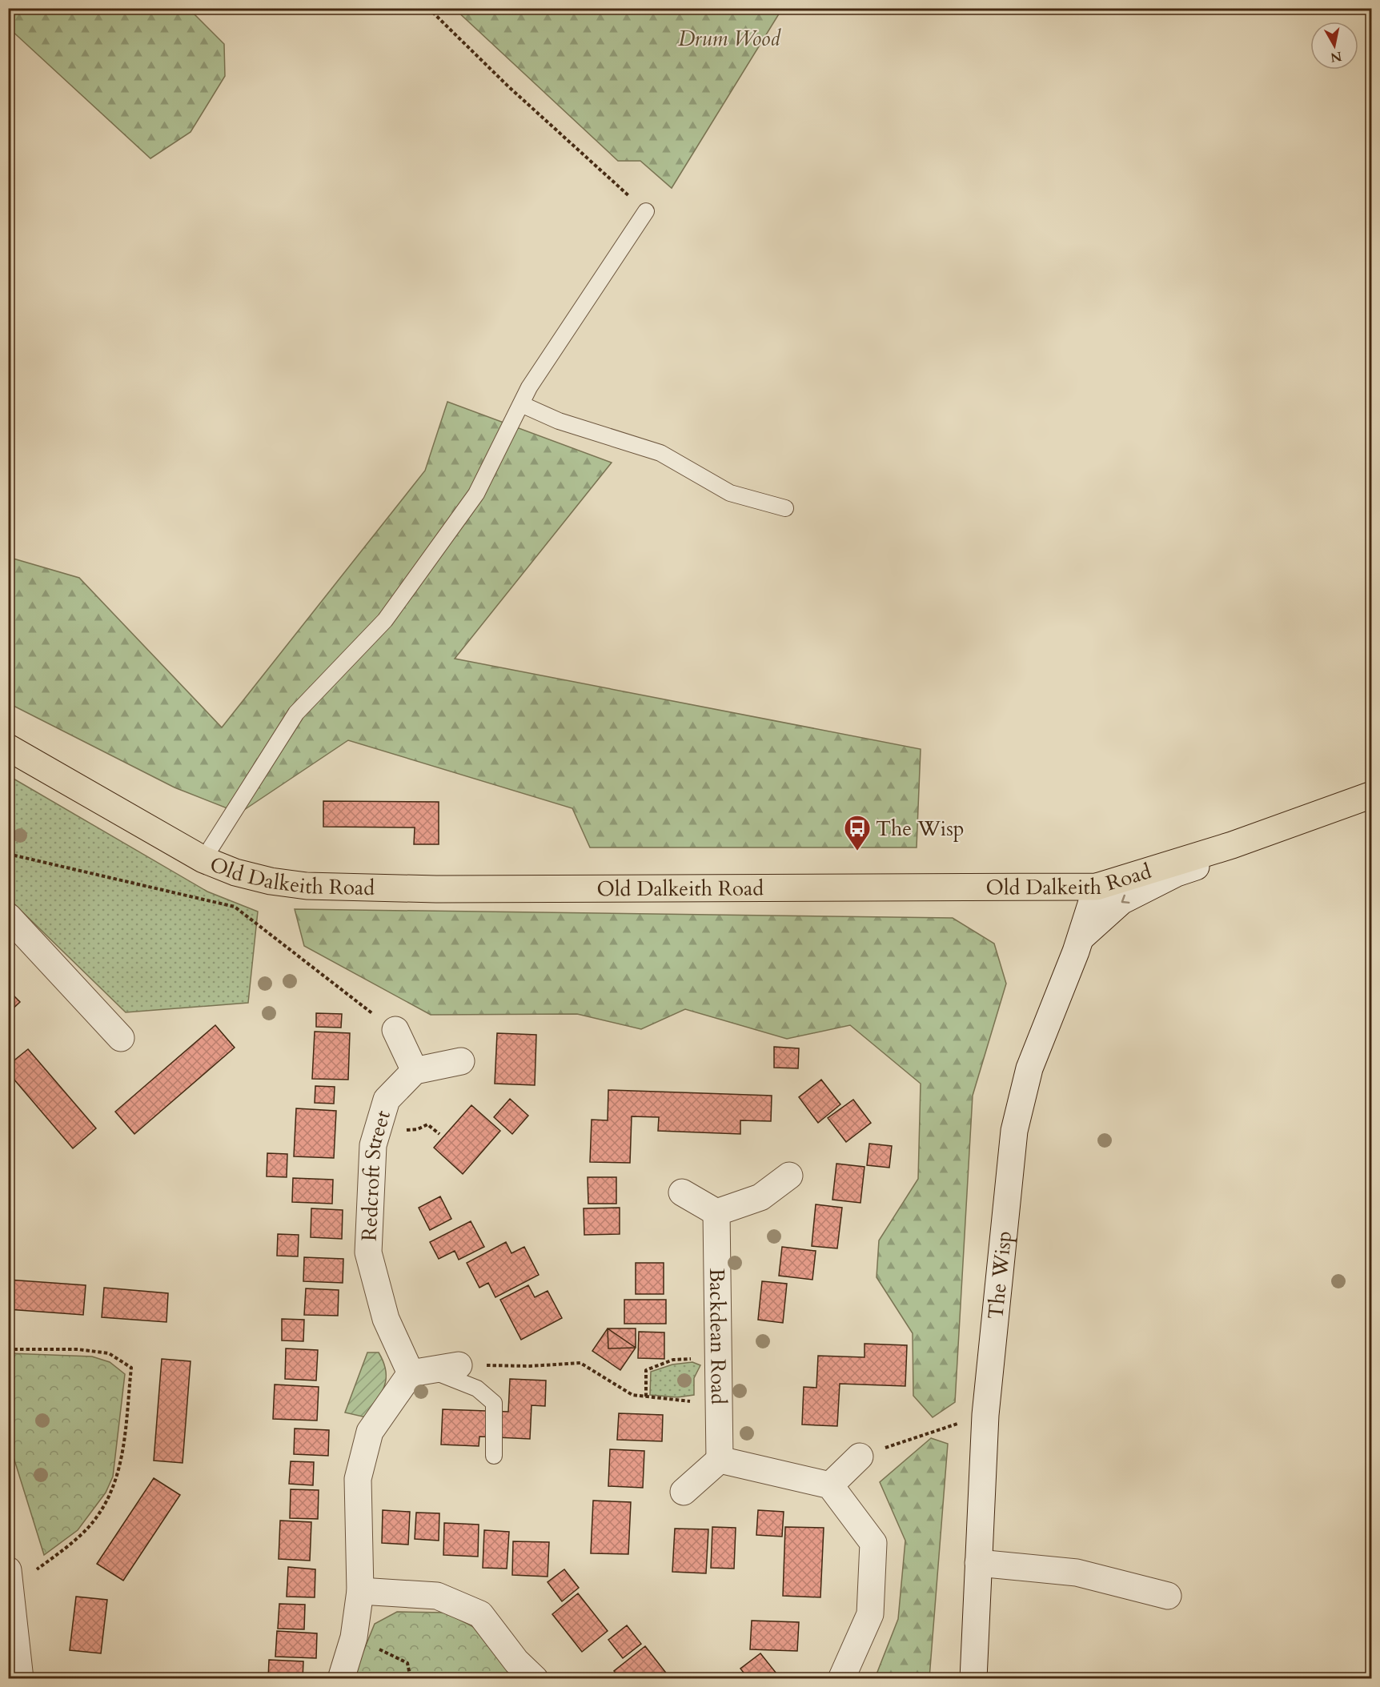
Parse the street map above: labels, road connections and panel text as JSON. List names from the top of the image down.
{
  "streets": {
    "main road": ["Old Dalkeith Road"],
    "street": ["Redcroft Street", "The Wisp", "Backdean Road"]
  },
  "crossings": [
    ["Old Dalkeith Road", "The Wisp"]
  ],
  "parks": ["Drum Wood"],
  "places": {
    "bus stop": ["The Wisp"]
  },
  "north": "bottom"
}
